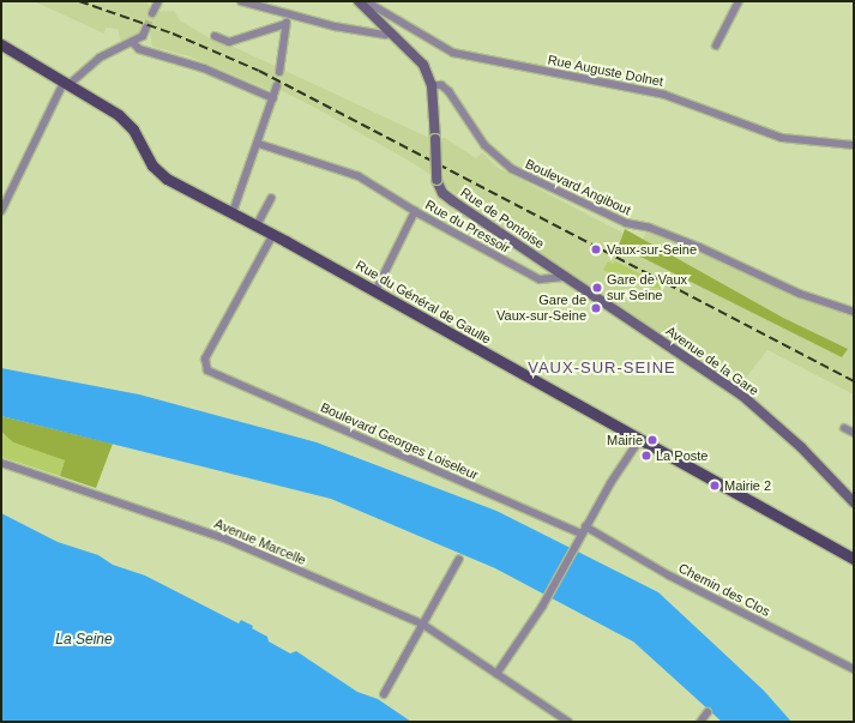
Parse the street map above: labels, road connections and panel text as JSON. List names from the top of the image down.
{
  "streets": {
    "main road": ["Rue du Général de Gaulle"],
    "street": [
      "Rue Auguste Dolnet",
      "Boulevard Angibout",
      "Rue de Pontoise",
      "Rue du Pressoir",
      "Avenue de la Gare",
      "Boulevard Georges Loiseleur",
      "Avenue Marcelle",
      "Chemin des Clos"
    ]
  },
  "crossings": [
    ["Rue Auguste Dolnet", "Rue de Pontoise"],
    ["Boulevard Angibout", "Rue de Pontoise"],
    ["Rue de Pontoise", "Rue du Pressoir"],
    ["Rue de Pontoise", "Avenue de la Gare"],
    ["Rue du Pressoir", "Rue du Général de Gaulle"],
    ["Rue du Pressoir", "Avenue de la Gare"],
    ["Rue du Général de Gaulle", "Boulevard Georges Loiseleur"],
    ["Boulevard Georges Loiseleur", "Chemin des Clos"]
  ],
  "districts": ["VAUX-SUR-SEINE"],
  "water": ["La Seine"],
  "places": [
    "Vaux-sur-Seine",
    "Gare de Vaux sur Seine",
    "Gare de Vaux-sur-Seine",
    "Mairie",
    "La Poste",
    "Mairie 2"
  ]
}
